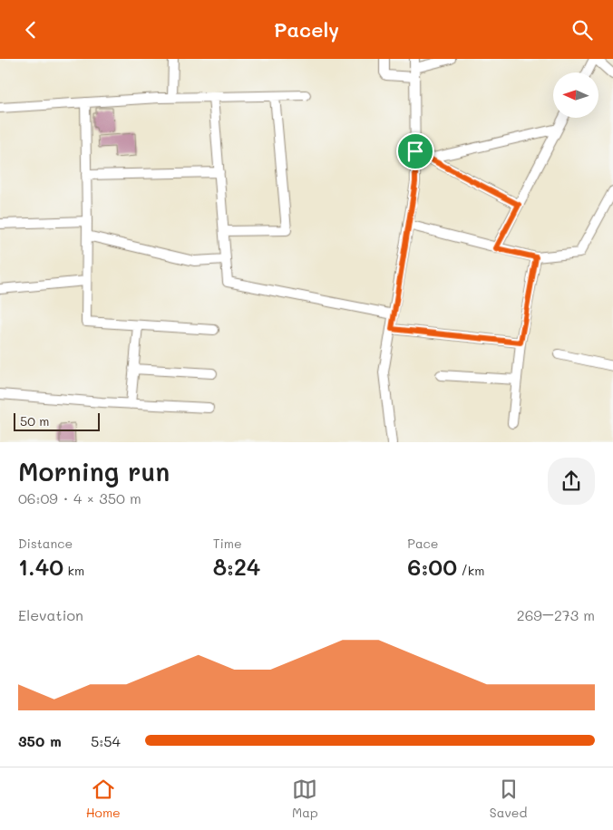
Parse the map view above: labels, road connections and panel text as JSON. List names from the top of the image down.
{
  "scale_bar": "50 m",
  "north": "left",
  "page": {
    "header": "Pacely",
    "scale": "50 m",
    "heading": ["Morning run", "06:09 · 4 × 350 m"],
    "stats": [
      ["Distance", "1.40 km"],
      ["Time", "8:24"],
      ["Pace", "6:00 /km"]
    ],
    "chart": ["Elevation", "269–273 m"],
    "list": [
      {
        "name": "350 m",
        "note": "5:54"
      }
    ],
    "tabs": ["Home", "Map", "Saved"]
  }
}
